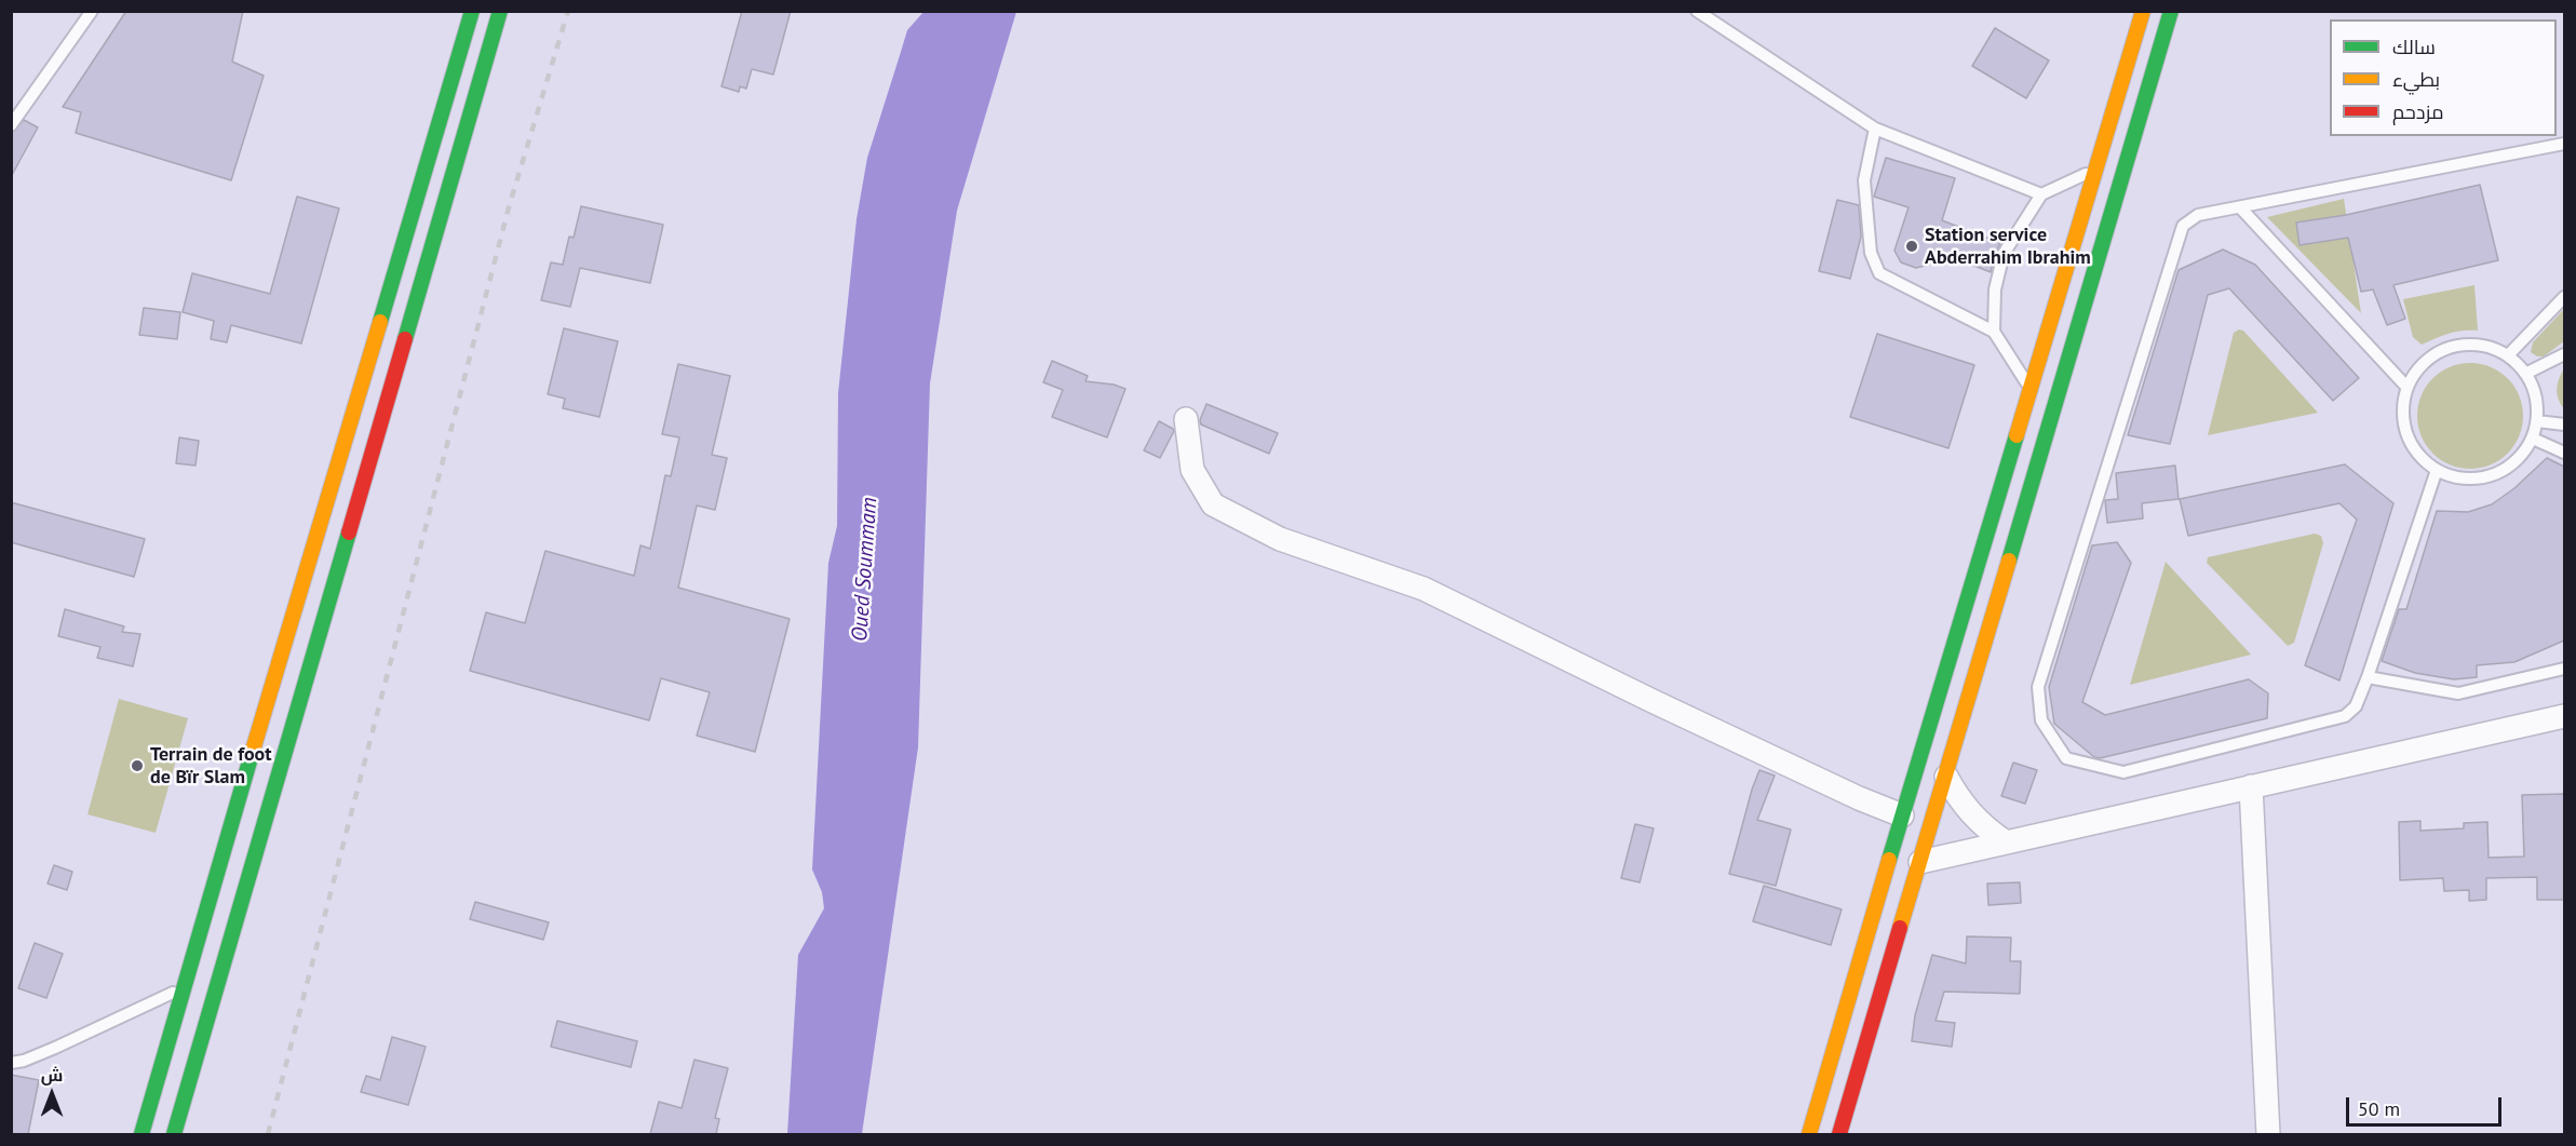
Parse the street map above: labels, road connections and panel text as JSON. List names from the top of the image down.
{
  "water": ["Oued Soummam"],
  "places": ["Station service Abderrahim Ibrahim", "Terrain de foot de Bïr Slam"],
  "legend": ["سالك", "بطيء", "مزدحم"],
  "scale_bar": "50 m",
  "north": "top"
}
